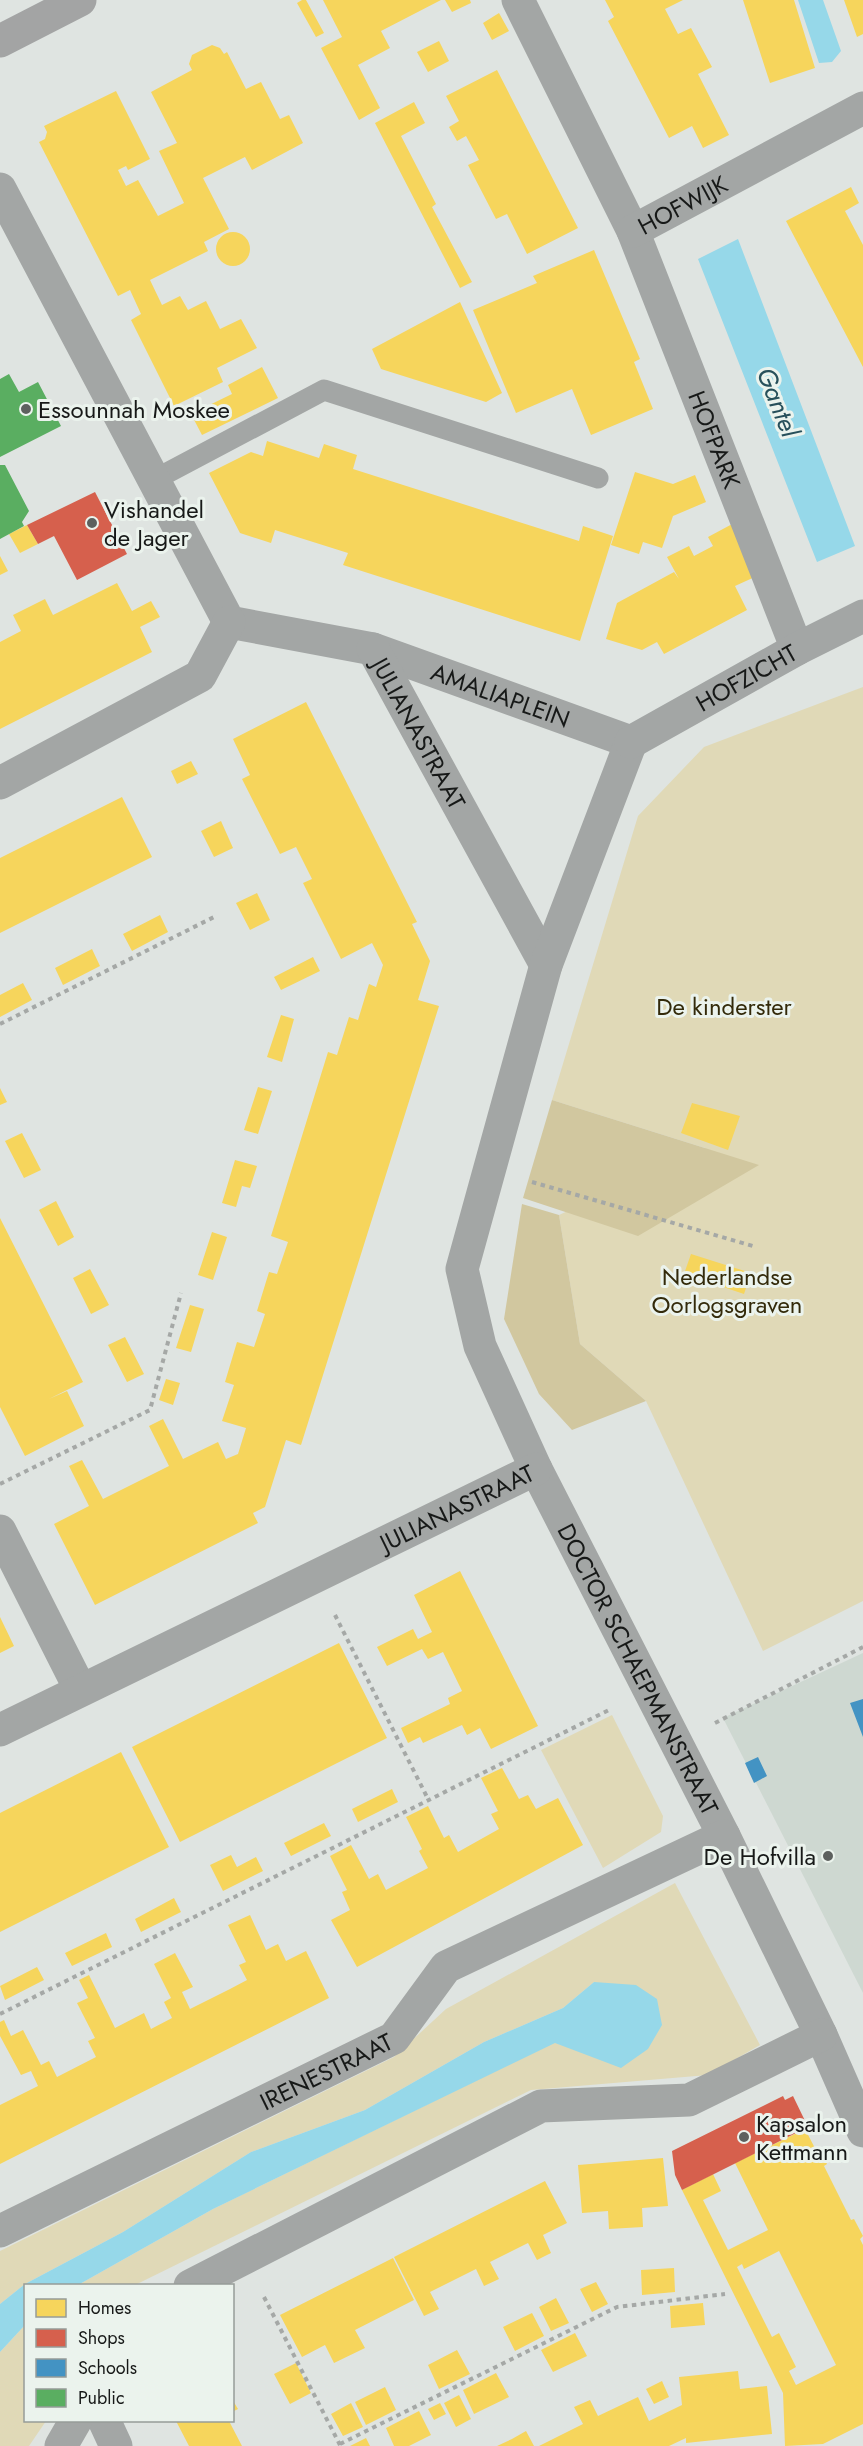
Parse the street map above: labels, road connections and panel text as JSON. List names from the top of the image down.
{
  "streets": {
    "street": [
      "HOFWIJK",
      "HOFPARK",
      "HOFZICHT",
      "AMALIAPLEIN",
      "JULIANASTRAAT",
      "DOCTOR SCHAEPMANSTRAAT",
      "IRENESTRAAT"
    ]
  },
  "crossings": [
    ["HOFWIJK", "HOFPARK"],
    ["HOFPARK", "HOFZICHT"],
    ["HOFZICHT", "AMALIAPLEIN"],
    ["HOFZICHT", "JULIANASTRAAT"],
    ["AMALIAPLEIN", "JULIANASTRAAT"],
    ["JULIANASTRAAT", "DOCTOR SCHAEPMANSTRAAT"],
    ["DOCTOR SCHAEPMANSTRAAT", "IRENESTRAAT"]
  ],
  "water": ["Gantel"],
  "parks": ["De kinderster", "Nederlandse Oorlogsgraven"],
  "places": [
    "Essounnah Moskee",
    "Vishandel de Jager",
    "De Hofvilla",
    "Kapsalon Kettmann"
  ],
  "legend": [
    "Homes",
    "Shops",
    "Schools",
    "Public"
  ]
}
